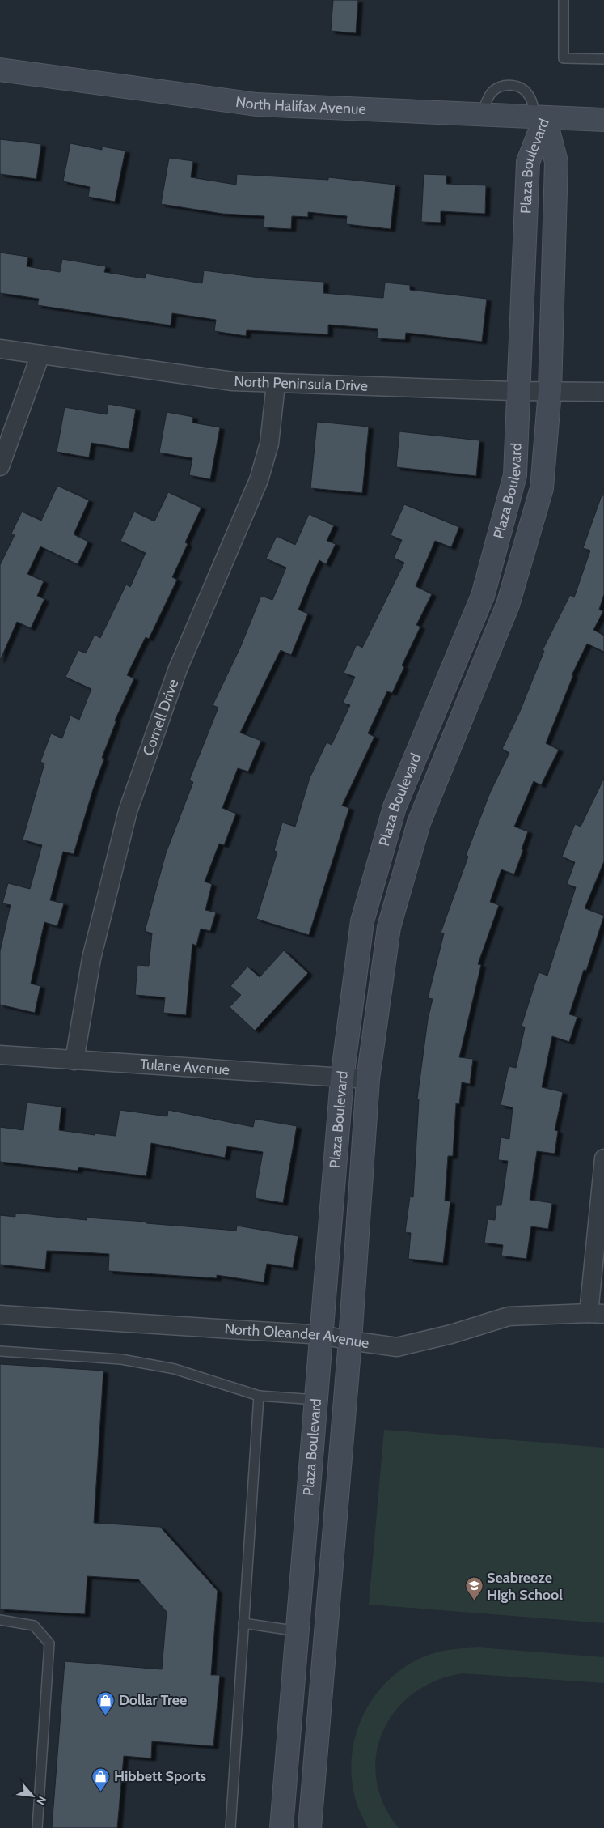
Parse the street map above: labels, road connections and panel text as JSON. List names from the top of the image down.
{
  "streets": {
    "street": [
      "North Halifax Avenue",
      "Plaza Boulevard",
      "North Peninsula Drive",
      "Cornell Drive",
      "Tulane Avenue",
      "North Oleander Avenue"
    ]
  },
  "crossings": [
    ["North Halifax Avenue", "Plaza Boulevard"],
    ["Plaza Boulevard", "North Peninsula Drive"],
    ["Plaza Boulevard", "Tulane Avenue"],
    ["Plaza Boulevard", "North Oleander Avenue"],
    ["North Peninsula Drive", "Cornell Drive"],
    ["Cornell Drive", "Tulane Avenue"]
  ],
  "places": {
    "school or university": ["Seabreeze High School"],
    "shop": ["Dollar Tree", "Hibbett Sports"]
  },
  "north": "bottom right"
}
